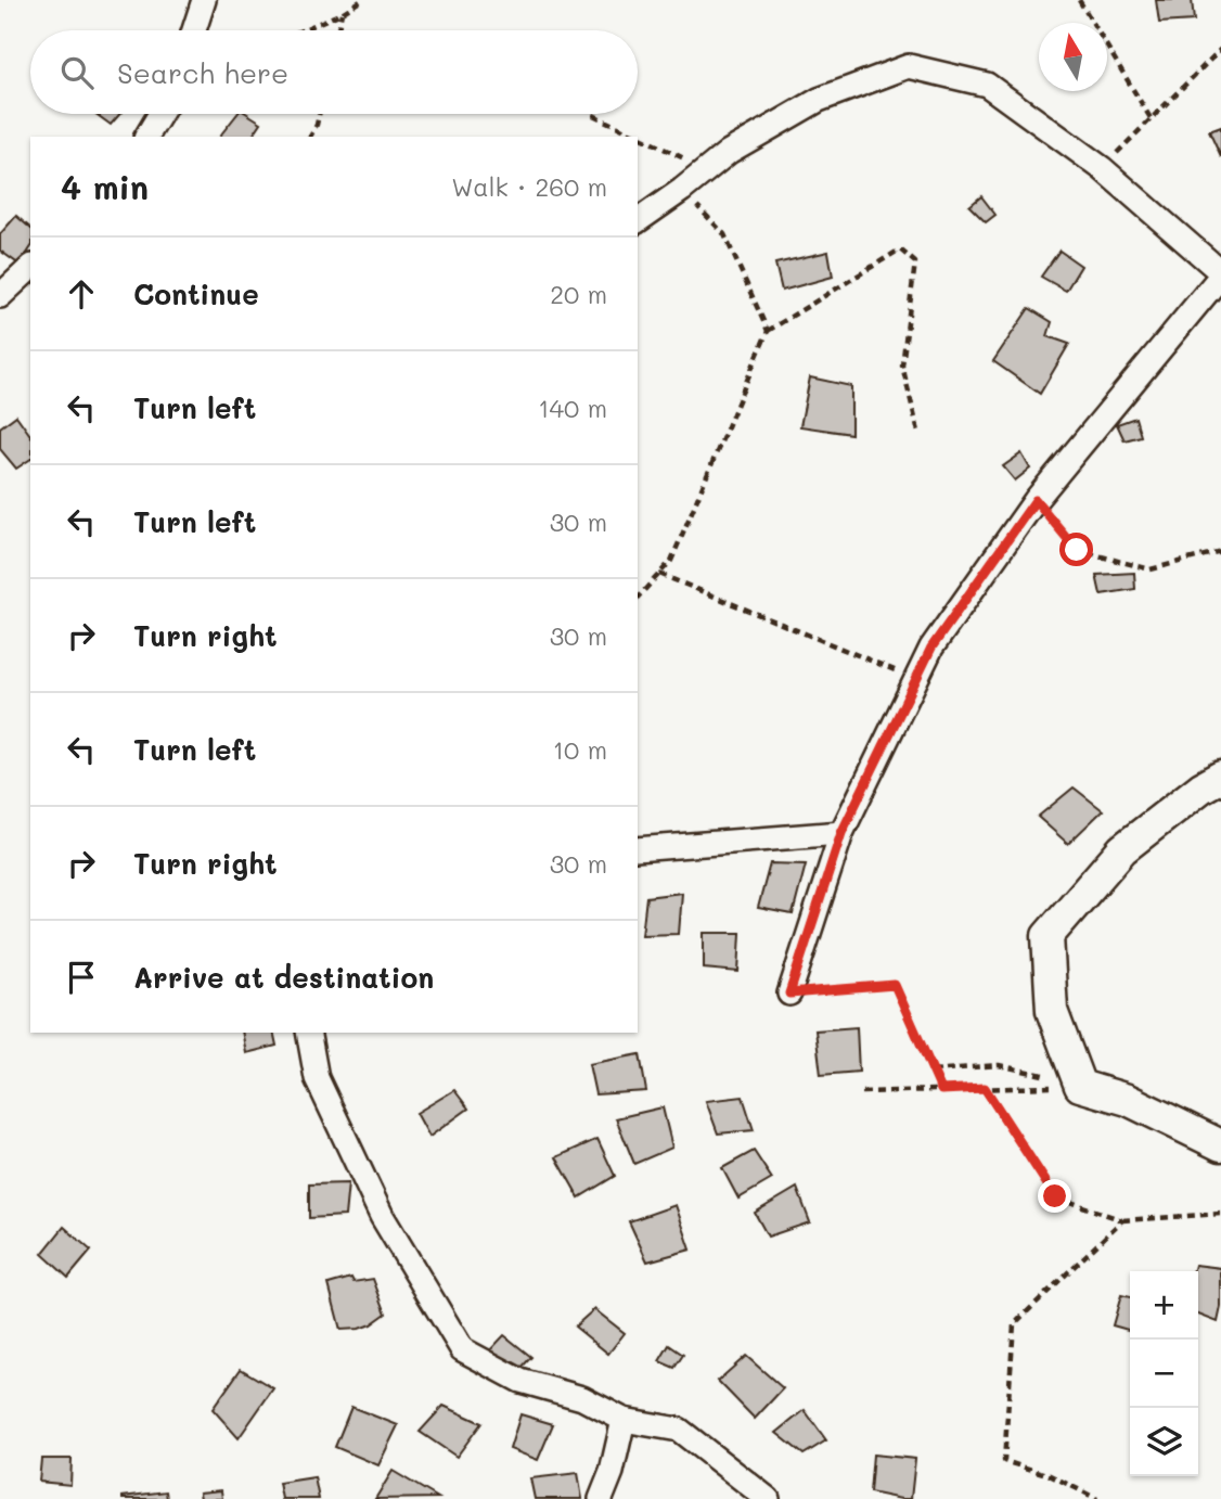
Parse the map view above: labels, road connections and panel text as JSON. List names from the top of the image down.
{
  "north": "top",
  "page": {
    "search": "Search here",
    "heading": ["4 min", "Walk · 260 m"],
    "list": [
      ["Continue", "20 m"],
      ["Turn left", "140 m"],
      ["Turn left", "30 m"],
      ["Turn right", "30 m"],
      ["Turn left", "10 m"],
      ["Turn right", "30 m"],
      "Arrive at destination"
    ],
    "map_buttons": ["+", "−"]
  }
}
